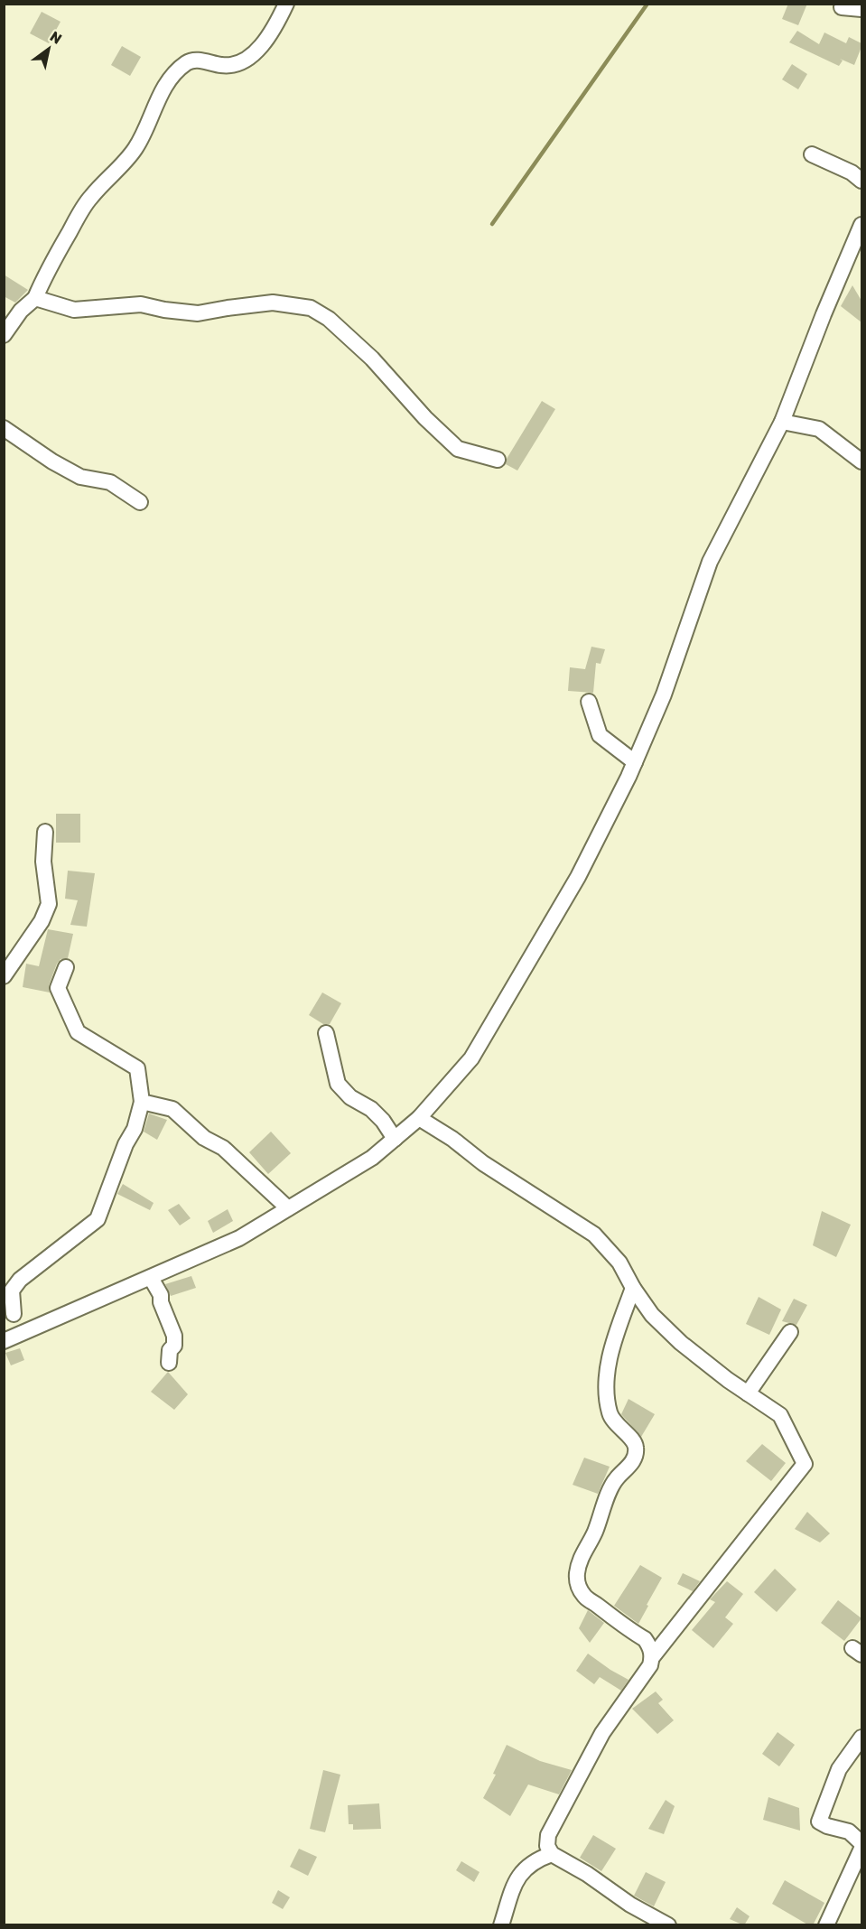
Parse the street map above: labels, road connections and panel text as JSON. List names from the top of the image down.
{
  "north": "top right"
}
